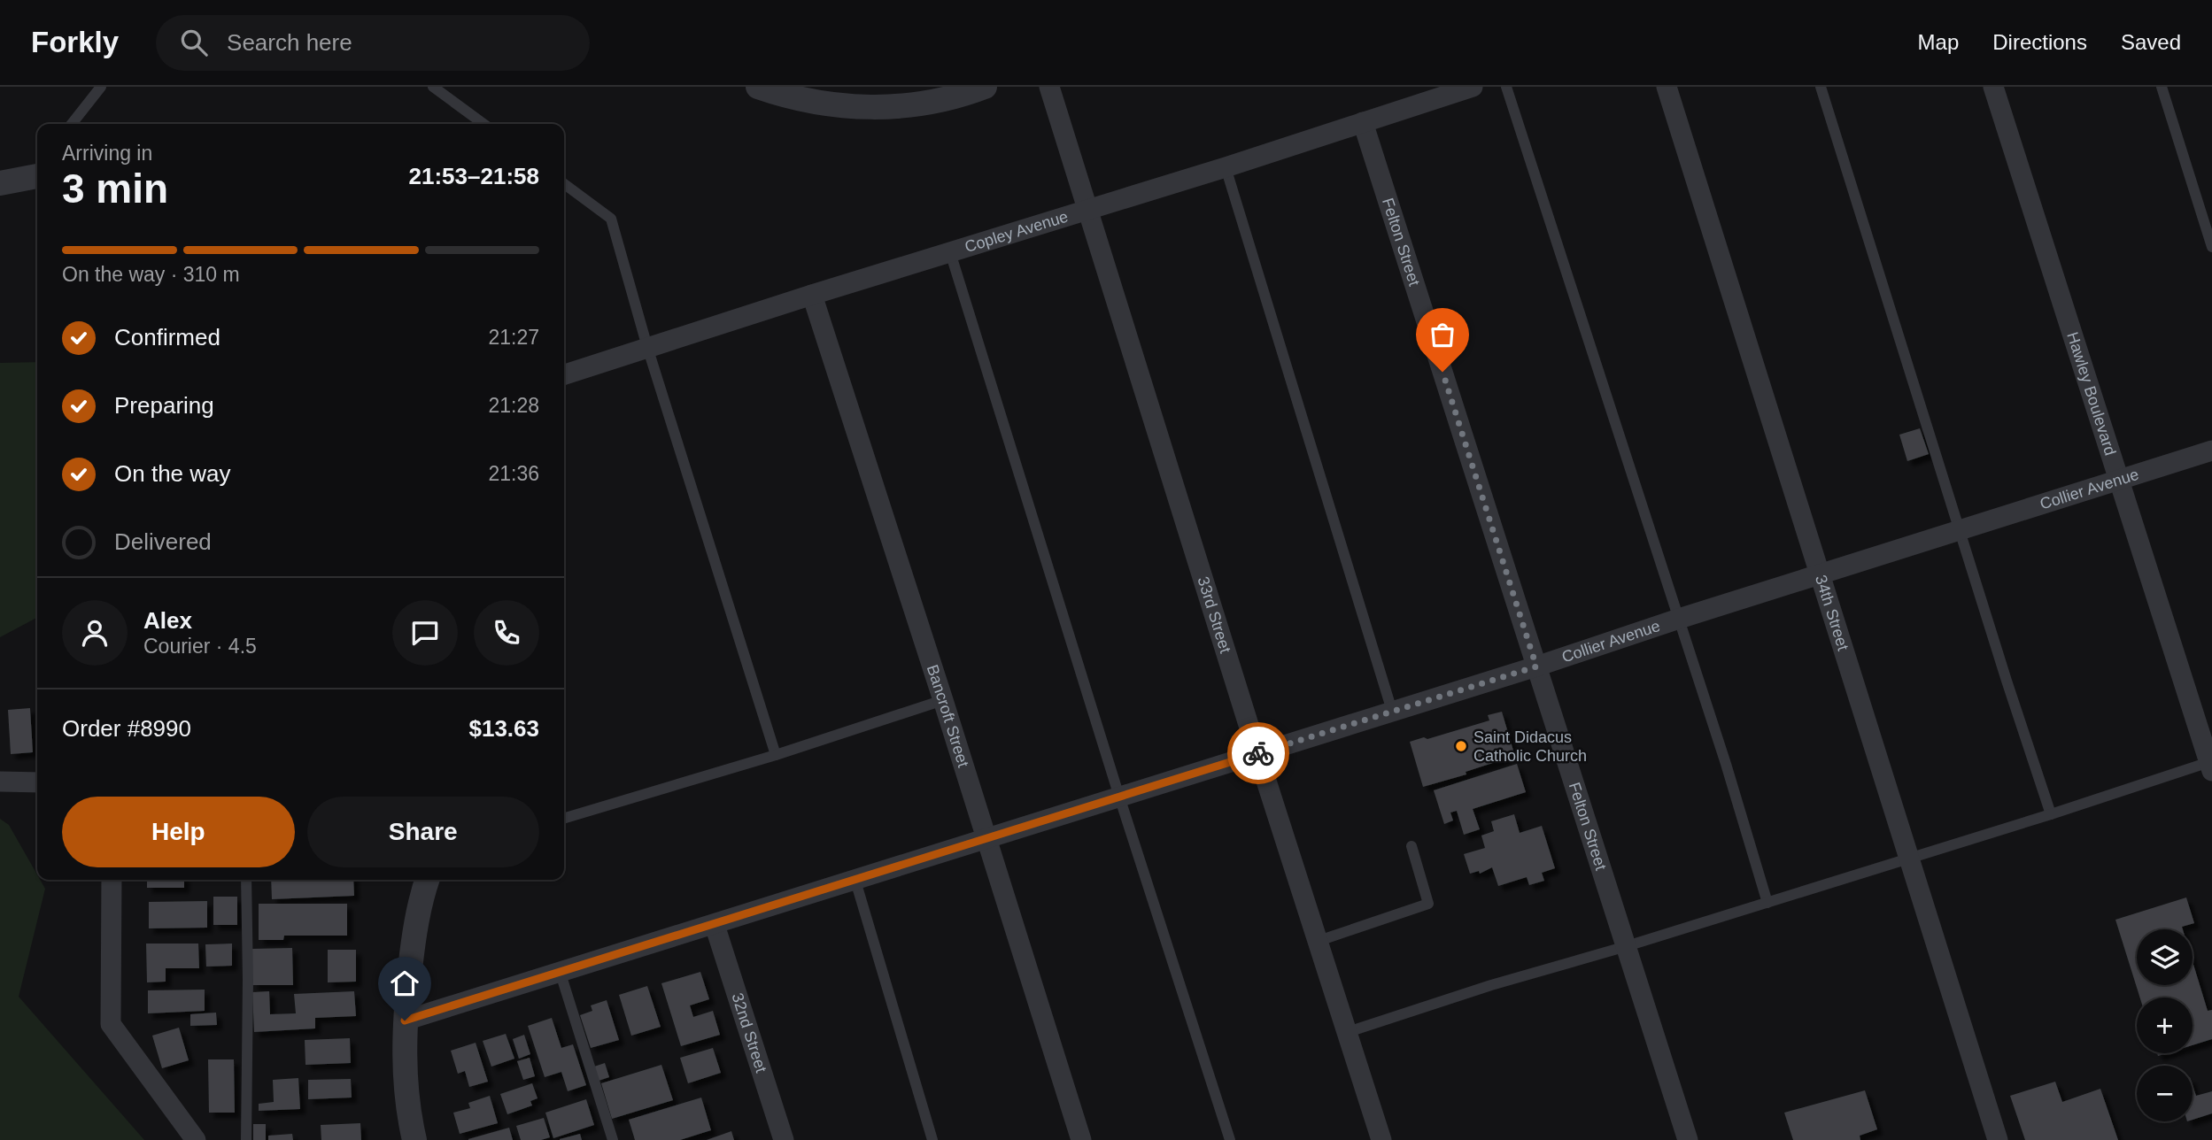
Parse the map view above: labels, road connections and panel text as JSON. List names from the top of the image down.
{
  "streets": {
    "street": [
      "Copley Avenue",
      "Felton Street",
      "Hawley Boulevard",
      "Collier Avenue",
      "33rd Street",
      "34th Street",
      "Bancroft Street",
      "32nd Street"
    ]
  },
  "crossings": [
    ["Copley Avenue", "Felton Street"],
    ["Copley Avenue", "33rd Street"],
    ["Copley Avenue", "Bancroft Street"],
    ["Felton Street", "Collier Avenue"],
    ["Hawley Boulevard", "Collier Avenue"],
    ["Collier Avenue", "33rd Street"],
    ["Collier Avenue", "34th Street"],
    ["Collier Avenue", "Bancroft Street"],
    ["Collier Avenue", "32nd Street"]
  ],
  "places": ["Saint Didacus Catholic Church"],
  "page": {
    "header": "Forkly",
    "search": "Search here",
    "nav": ["Map", "Directions", "Saved"],
    "heading": ["3 min", "Arriving in", "21:53–21:58"],
    "panel": [
      "Alex",
      "Courier · 4.5",
      "Order #8990",
      "$13.63"
    ],
    "bar": "On the way · 310 m",
    "list": [
      ["Confirmed", "21:27"],
      ["Preparing", "21:28"],
      ["On the way", "21:36"],
      "Delivered"
    ],
    "buttons": ["Help", "Share"],
    "map_buttons": ["+", "−"]
  }
}
